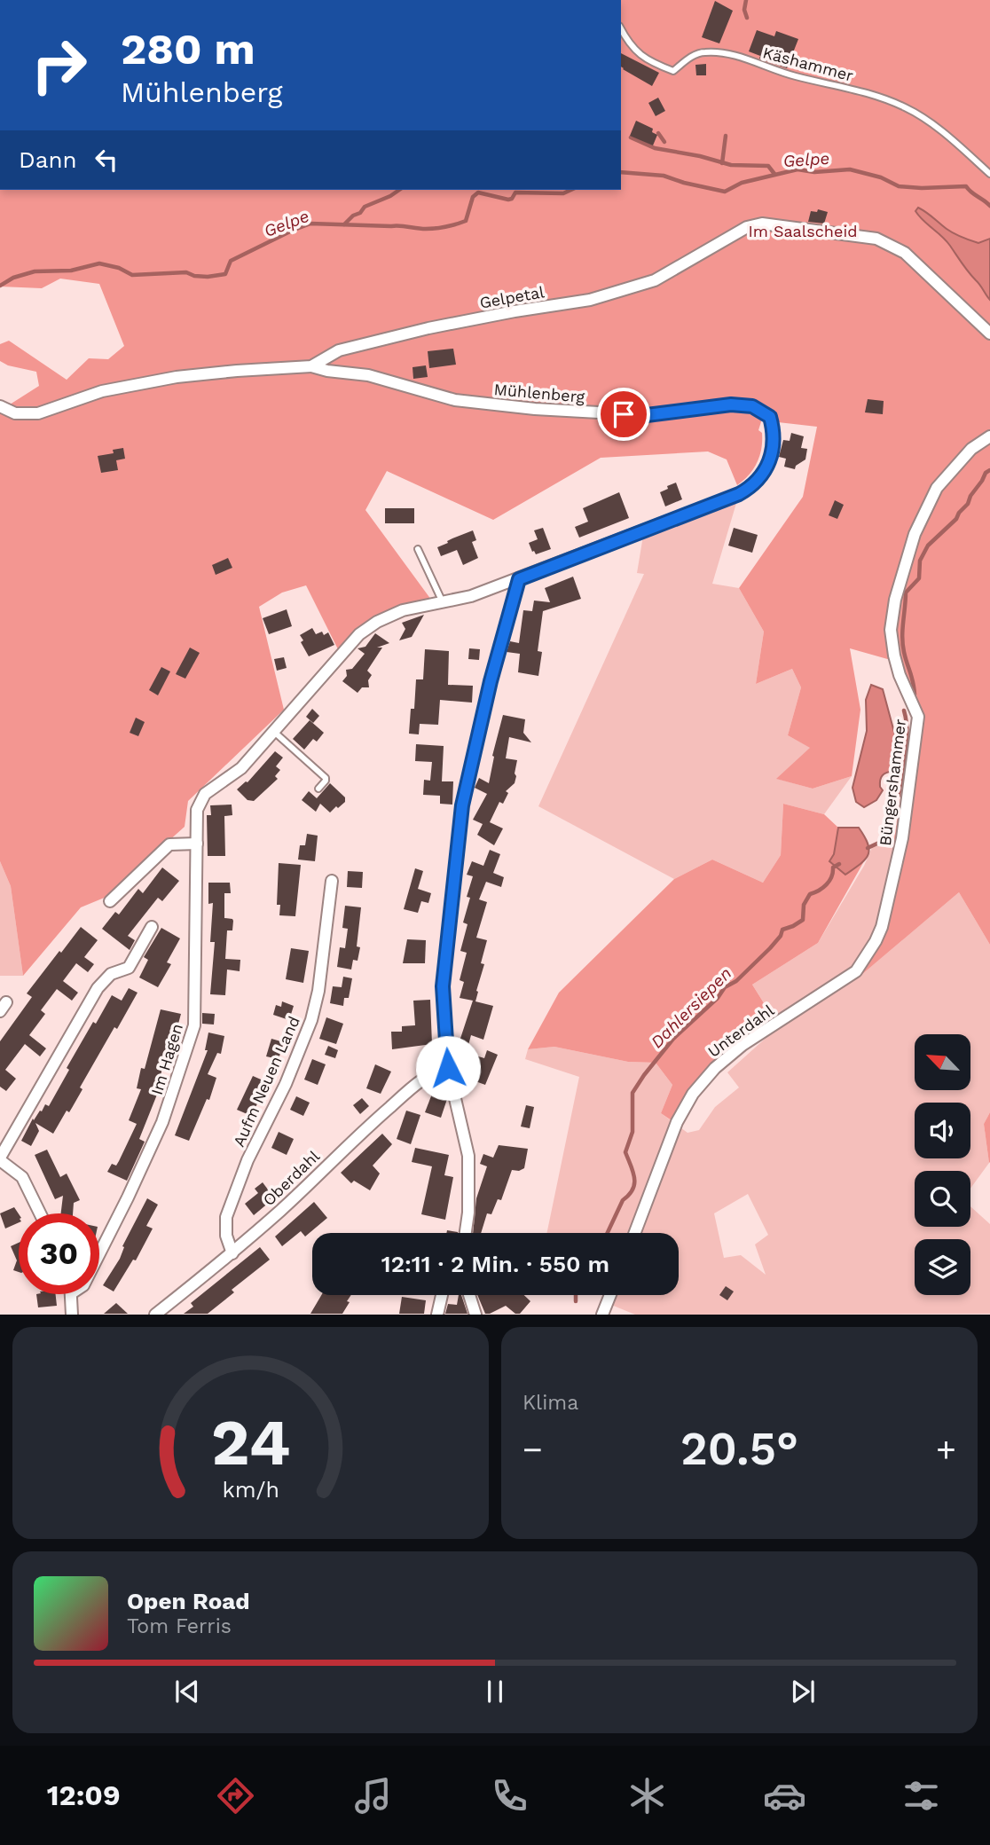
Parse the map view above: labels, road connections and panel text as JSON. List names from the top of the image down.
{
  "streets": {
    "street": [
      "Gelpetal",
      "Mühlenberg",
      "Büngershammer",
      "Unterdahl",
      "Im Hagen",
      "Aufm Neuen Land",
      "Oberdahl"
    ],
    "lane": ["Käshammer"]
  },
  "crossings": [
    ["Gelpetal", "Mühlenberg"],
    ["Mühlenberg", "Im Hagen"],
    ["Büngershammer", "Unterdahl"],
    ["Aufm Neuen Land", "Oberdahl"]
  ],
  "water": ["Gelpe", "Dahlersiepen"],
  "parks": ["Im Saalscheid"],
  "north": "top left",
  "page": {
    "turn": ["280 m", "Mühlenberg"],
    "then": "Dann",
    "limit": "30",
    "trip": "12:11 · 2 Min. · 550 m",
    "tile": "Klima",
    "heat": ["−", "20.5°", "+"],
    "song": ["Open Road", "Tom Ferris"],
    "tabs": "12:09",
    "gauge": ["24", "km/h"]
  }
}
